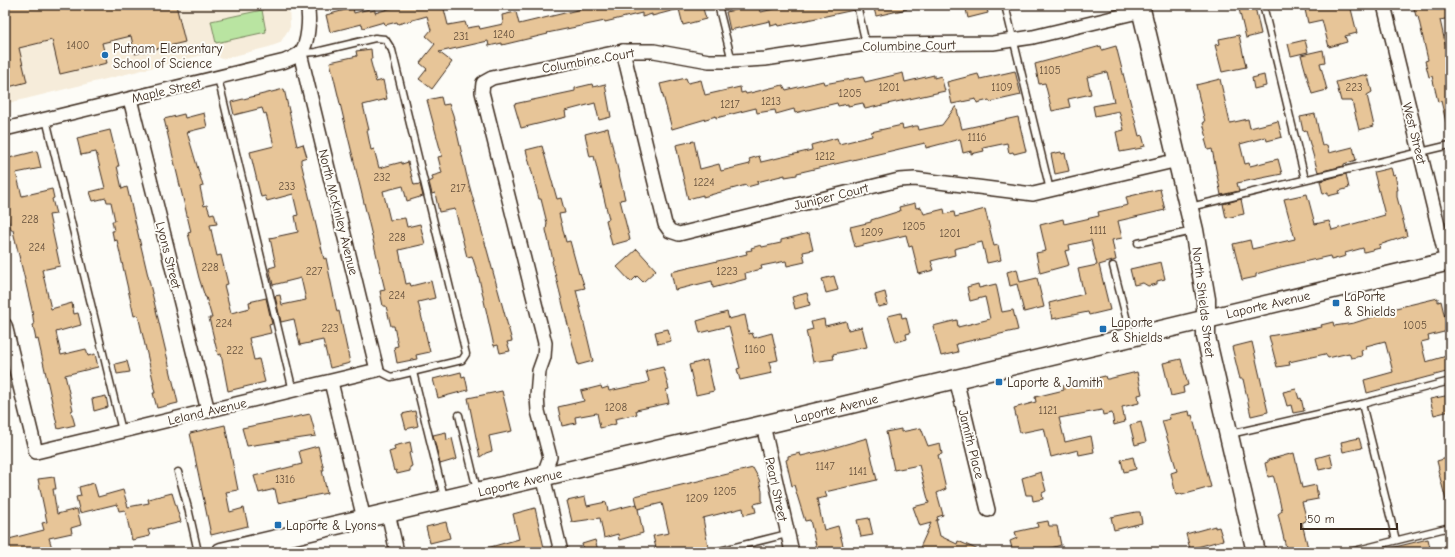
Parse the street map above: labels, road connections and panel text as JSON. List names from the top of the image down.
{
  "streets": {
    "street": [
      "Columbine Court",
      "Maple Street",
      "West Street",
      "Juniper Court",
      "North McKinley Avenue",
      "Lyons Street",
      "North Shields Street",
      "Laporte Avenue",
      "Leland Avenue",
      "Jamith Place",
      "Pearl Street"
    ]
  },
  "crossings": [
    ["Columbine Court", "Juniper Court"],
    ["Columbine Court", "North Shields Street"],
    ["Columbine Court", "Laporte Avenue"],
    ["Maple Street", "North McKinley Avenue"],
    ["Maple Street", "Lyons Street"],
    ["West Street", "Laporte Avenue"],
    ["Juniper Court", "North Shields Street"],
    ["North McKinley Avenue", "Leland Avenue"],
    ["Lyons Street", "Leland Avenue"],
    ["North Shields Street", "Laporte Avenue"],
    ["Laporte Avenue", "Jamith Place"],
    ["Laporte Avenue", "Pearl Street"]
  ],
  "places": {
    "other": ["Putnam Elementary School of Science"],
    "transit": [
      "LaPorte & Shields",
      "Laporte & Shields",
      "Laporte & Jamith",
      "Laporte & Lyons"
    ]
  },
  "house_numbers": [
    "1240",
    "231",
    "1400",
    "1105",
    "1201",
    "1109",
    "223",
    "1205",
    "1213",
    "1217",
    "1116",
    "1212",
    "232",
    "1224",
    "233",
    "217",
    "228",
    "1205",
    "1111",
    "1209",
    "1201",
    "228",
    "224",
    "228",
    "227",
    "1223",
    "224",
    "224",
    "1005",
    "223",
    "1160",
    "222",
    "1208",
    "1121",
    "1147",
    "1141",
    "1316",
    "1205",
    "1209"
  ],
  "scale_bar": "50 m"
}
